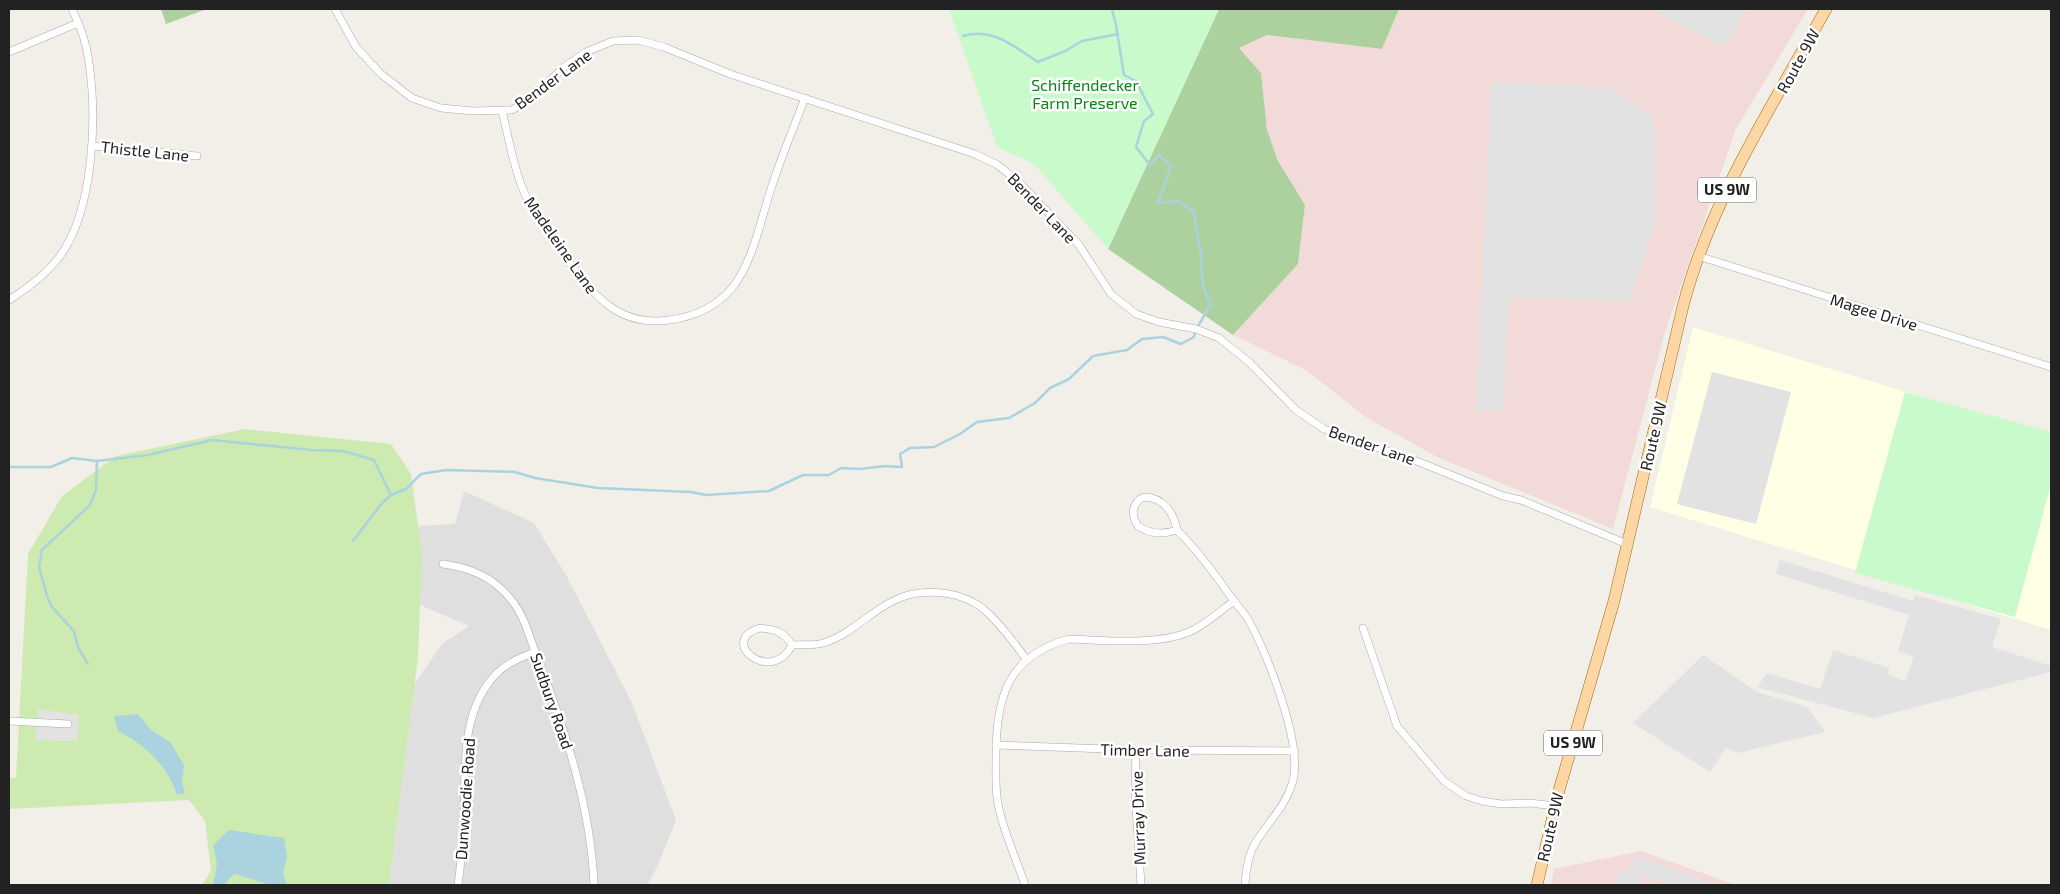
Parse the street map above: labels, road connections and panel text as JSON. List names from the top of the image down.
{
  "streets": {
    "main road": ["Route 9W", "US 9W"],
    "street": [
      "Bender Lane",
      "Thistle Lane",
      "Madeleine Lane",
      "Magee Drive",
      "Sudbury Road",
      "Timber Lane",
      "Dunwoodie Road",
      "Murray Drive"
    ]
  },
  "crossings": [
    ["Route 9W", "Bender Lane"],
    ["Route 9W", "Magee Drive"],
    ["Bender Lane", "Madeleine Lane"],
    ["Sudbury Road", "Dunwoodie Road"],
    ["Timber Lane", "Murray Drive"]
  ],
  "parks": ["Schiffendecker Farm Preserve"]
}
